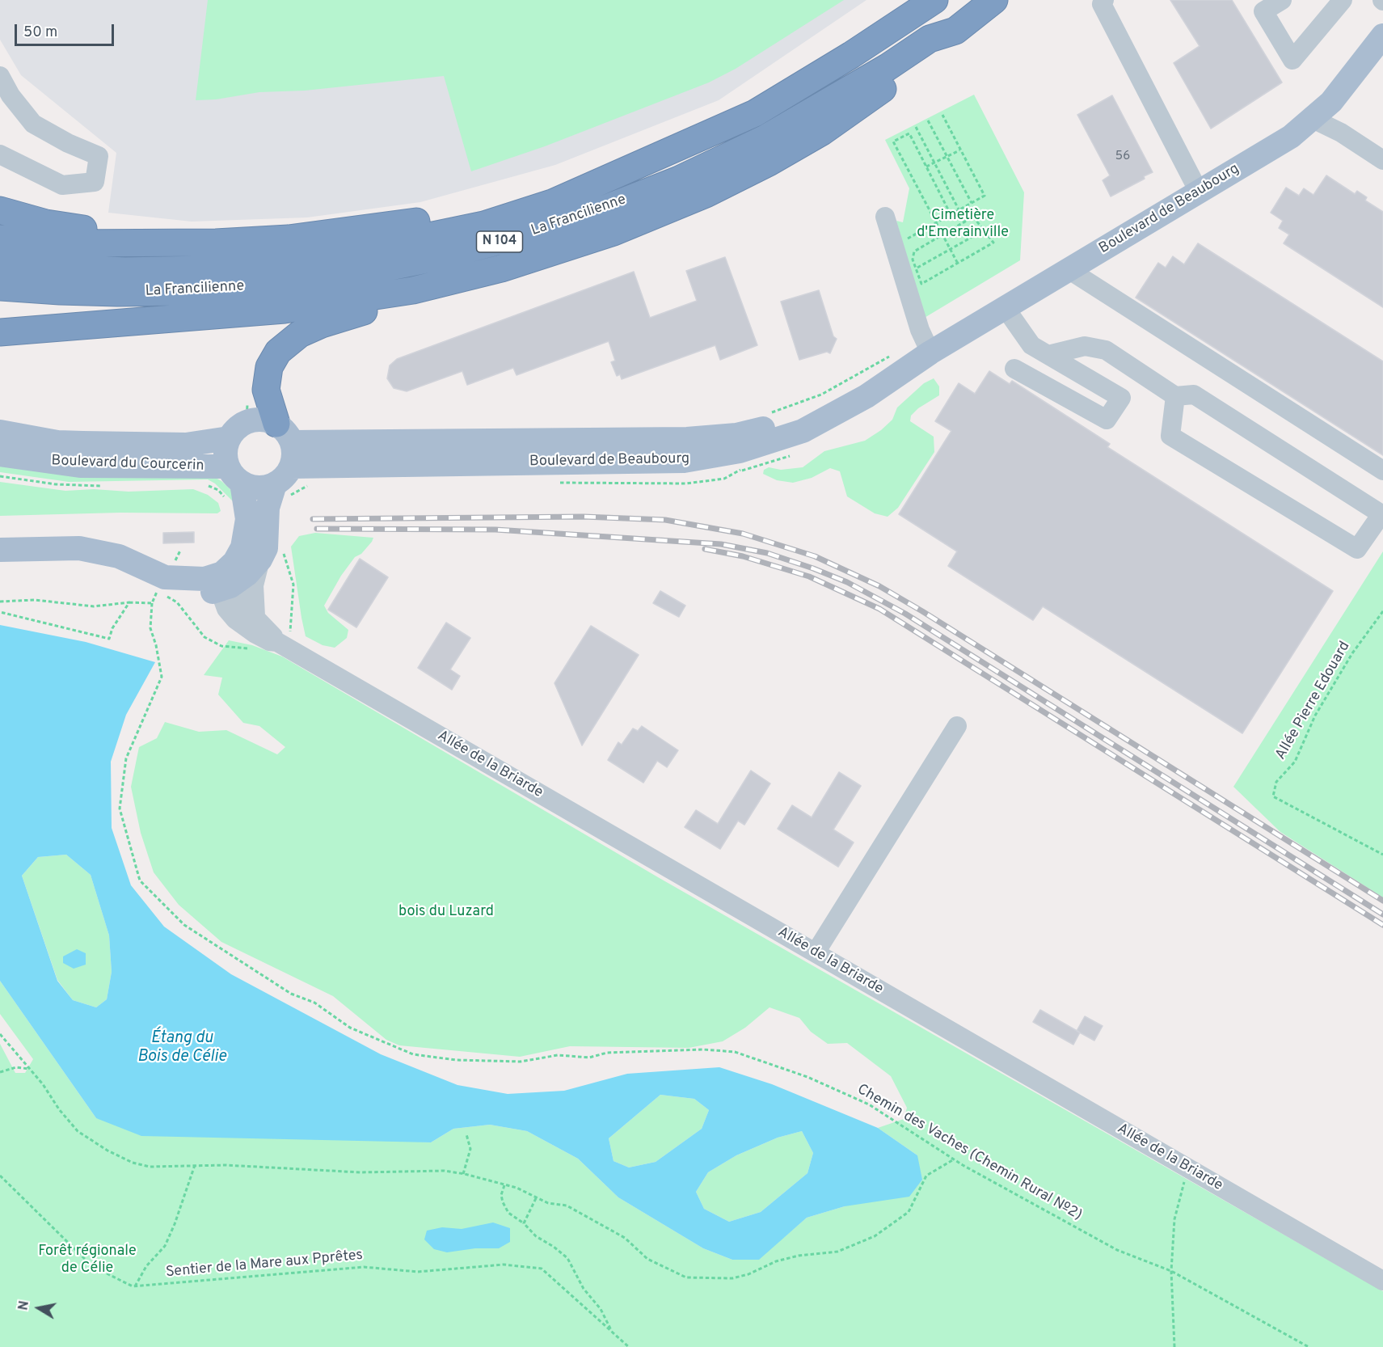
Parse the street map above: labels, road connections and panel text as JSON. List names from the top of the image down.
{
  "streets": {
    "highway": ["La Francilienne", "N 104"],
    "main road": ["Boulevard de Beaubourg", "Boulevard du Courcerin"],
    "street": ["Allée de la Briarde"],
    "path": ["Allée Pierre Edouard", "Chemin des Vaches (Chemin Rural №2)", "Sentier de la Mare aux Pprêtes"]
  },
  "crossings": [
    ["Boulevard de Beaubourg", "Boulevard du Courcerin"]
  ],
  "water": ["Étang du Bois de Célie"],
  "parks": ["Cimetière d'Emerainville", "bois du Luzard", "Forêt régionale de Célie"],
  "house_numbers": ["56"],
  "scale_bar": "50 m",
  "north": "left"
}
